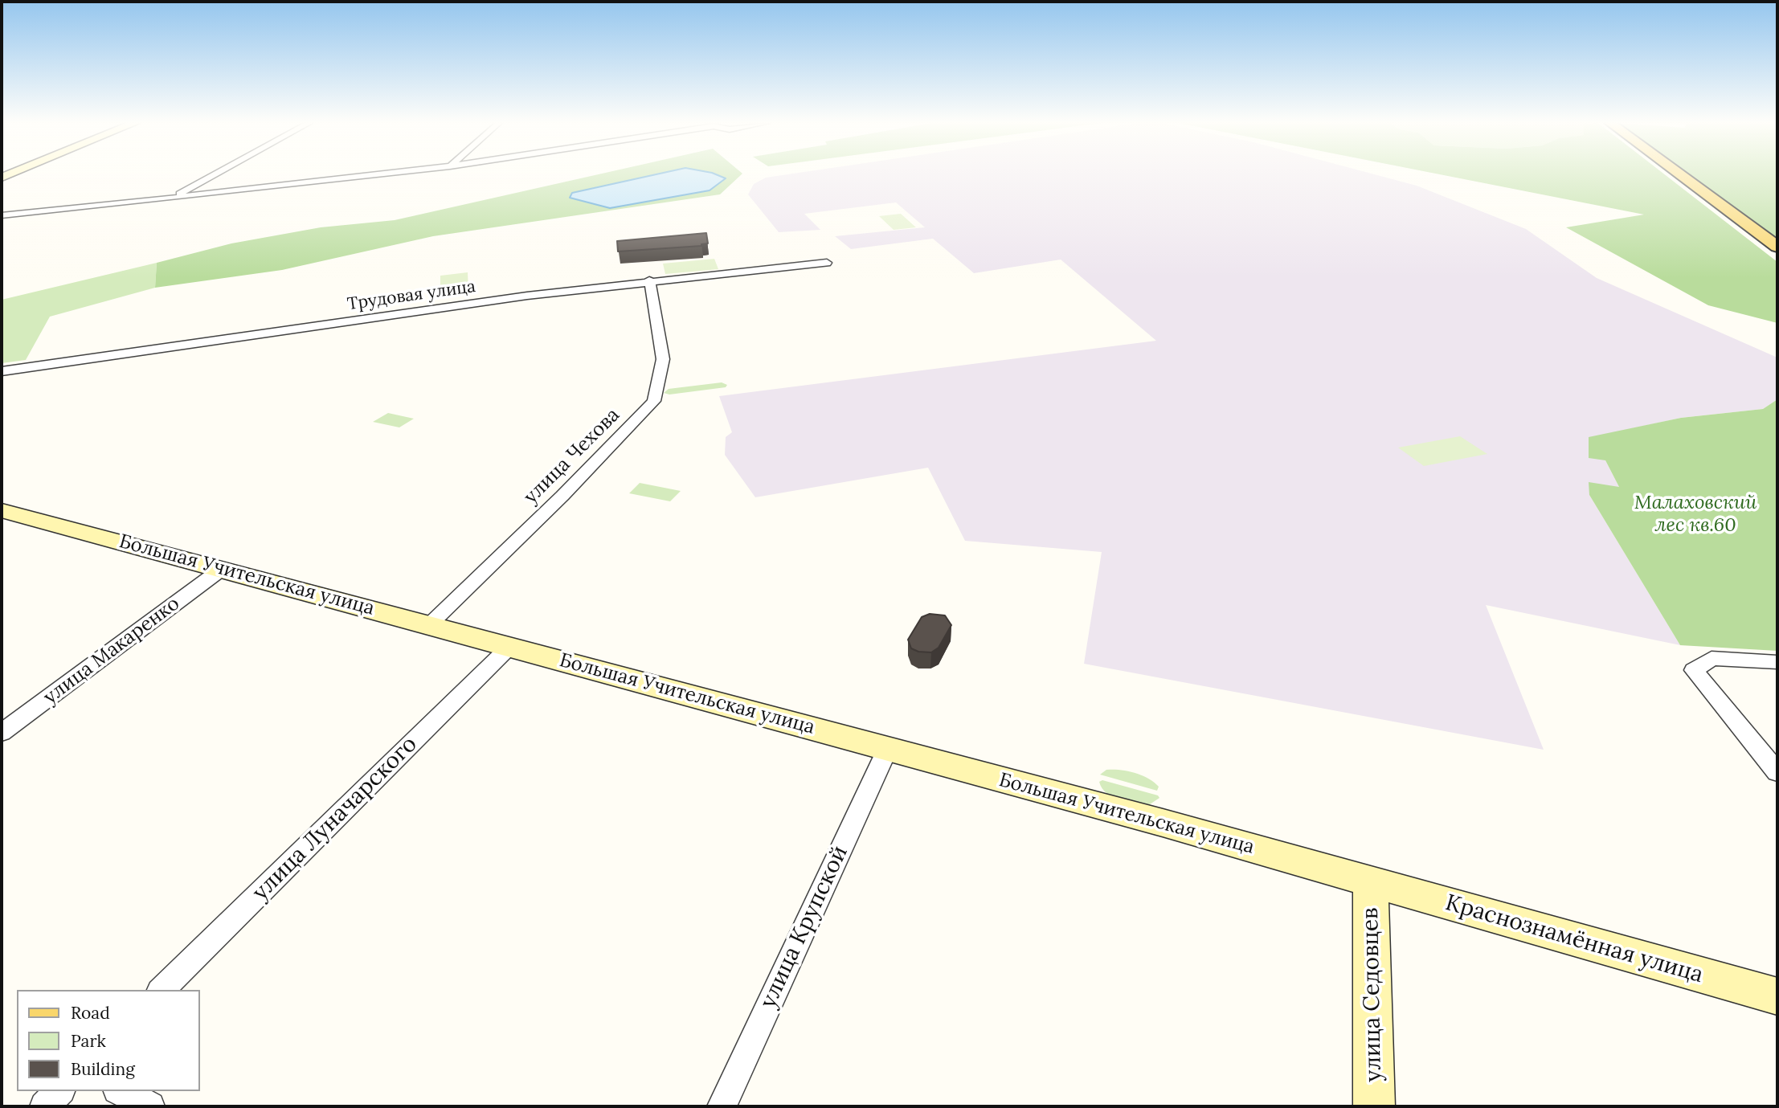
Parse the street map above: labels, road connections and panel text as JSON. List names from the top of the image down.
{
  "streets": {
    "main road": ["Большая Учительская улица", "Краснознамённая улица", "улица Седовцев"],
    "street": [
      "Трудовая улица",
      "улица Чехова",
      "улица Макаренко",
      "улица Луначарского",
      "улица Крупской"
    ]
  },
  "crossings": [
    ["Трудовая улица", "улица Чехова"],
    ["улица Чехова", "Большая Учительская улица"],
    ["Большая Учительская улица", "улица Макаренко"],
    ["Большая Учительская улица", "улица Луначарского"],
    ["Большая Учительская улица", "улица Крупской"],
    ["Большая Учительская улица", "Краснознамённая улица"],
    ["Большая Учительская улица", "улица Седовцев"],
    ["Краснознамённая улица", "улица Седовцев"]
  ],
  "parks": ["Малаховский лес кв.60"],
  "legend": ["Road", "Park", "Building"]
}
